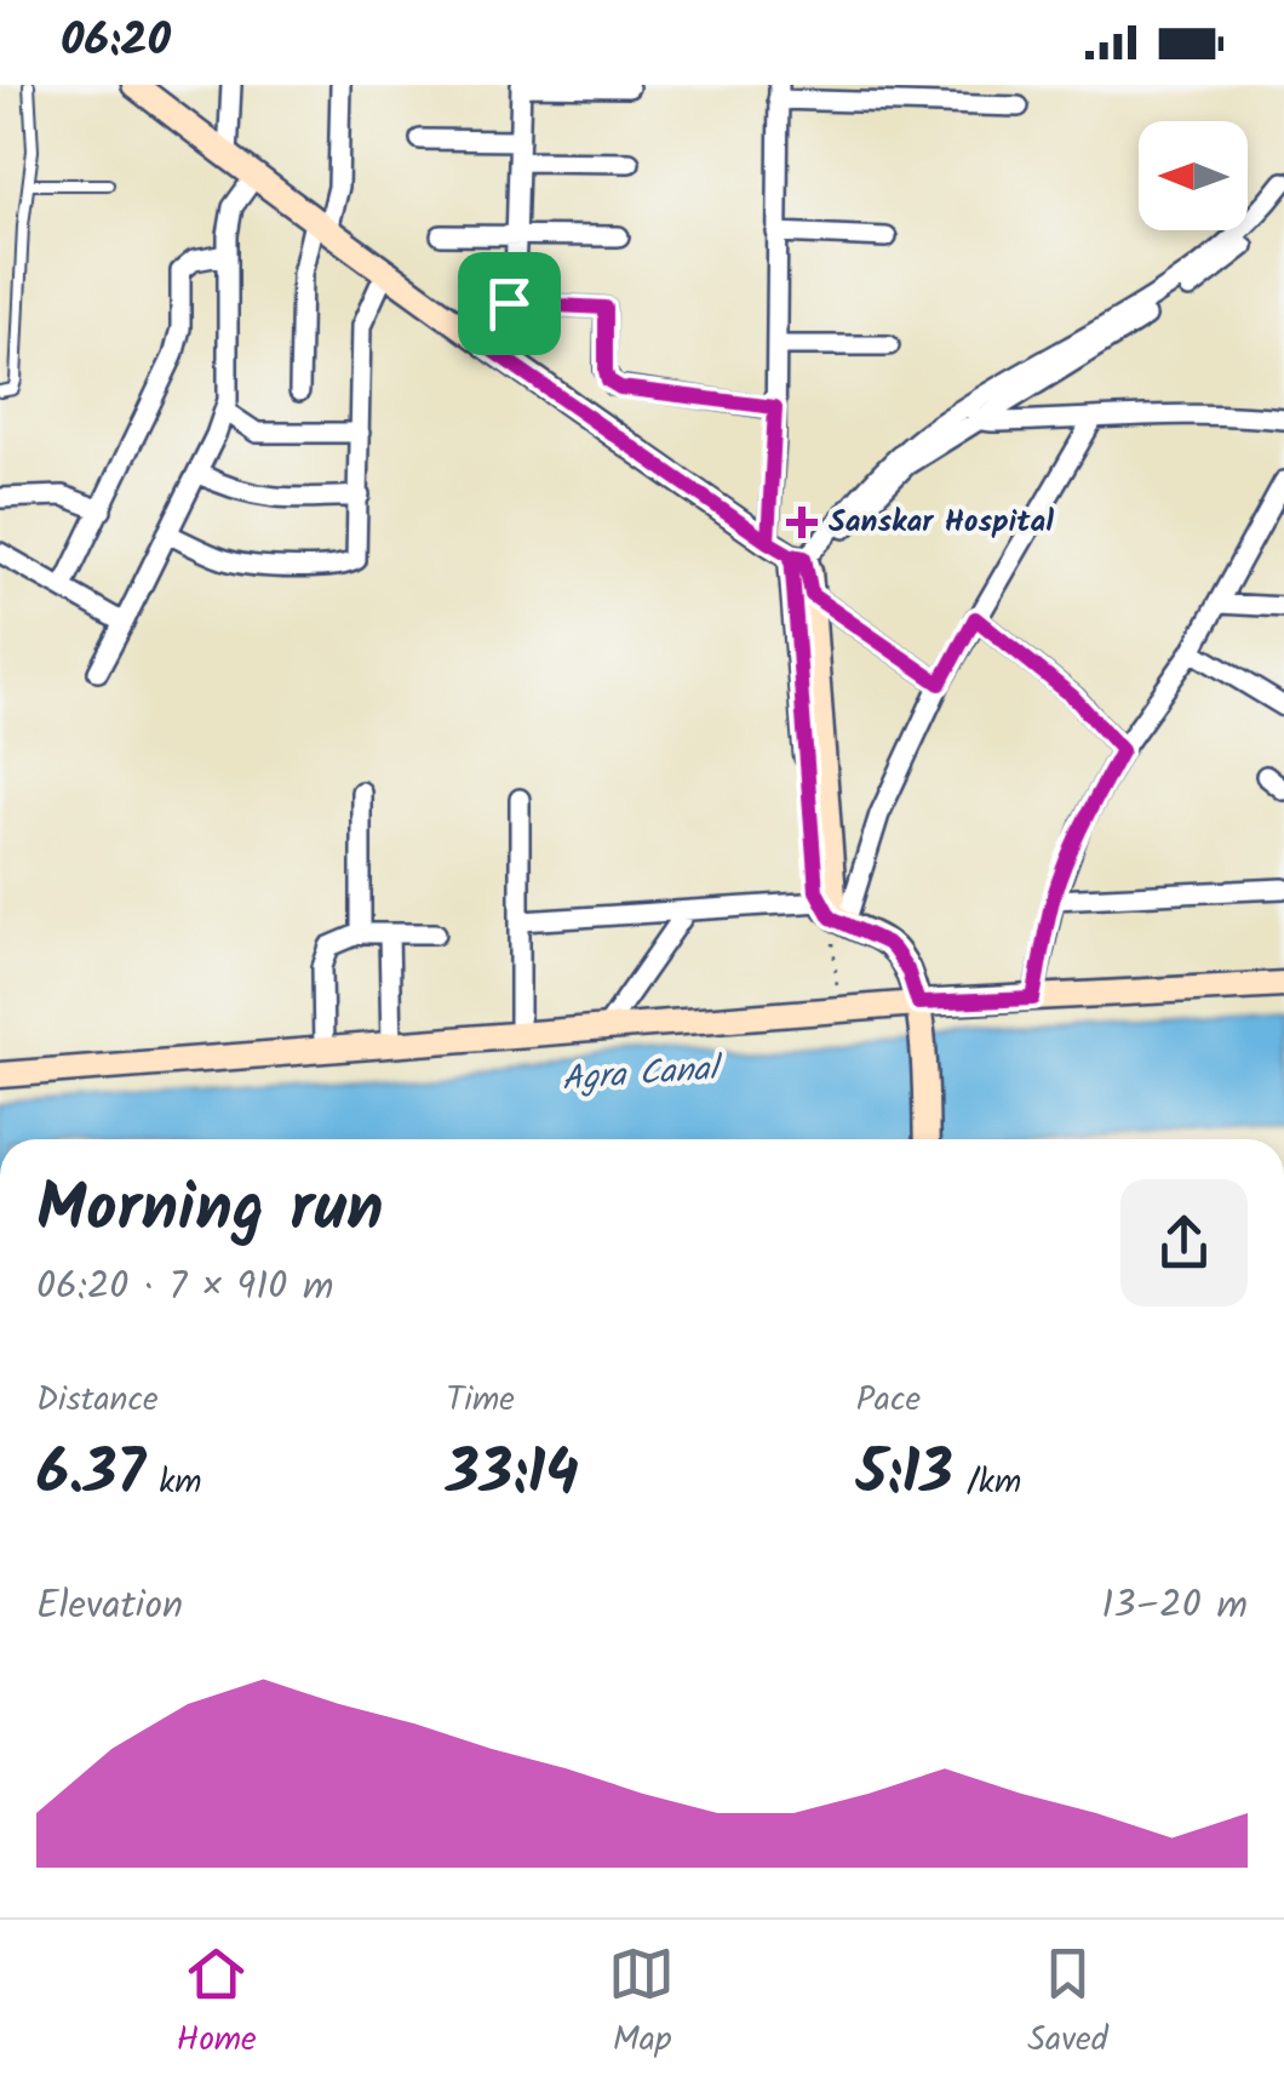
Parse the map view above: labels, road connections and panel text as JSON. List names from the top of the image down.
{
  "water": ["Agra Canal"],
  "places": {
    "health": ["Sanskar Hospital"]
  },
  "north": "left",
  "page": {
    "status": "06:20",
    "heading": ["Morning run", "06:20 · 7 × 910 m"],
    "stats": [
      ["Distance", "6.37 km"],
      ["Time", "33:14"],
      ["Pace", "5:13 /km"]
    ],
    "chart": ["Elevation", "13–20 m"],
    "tabs": ["Home", "Map", "Saved"]
  }
}
